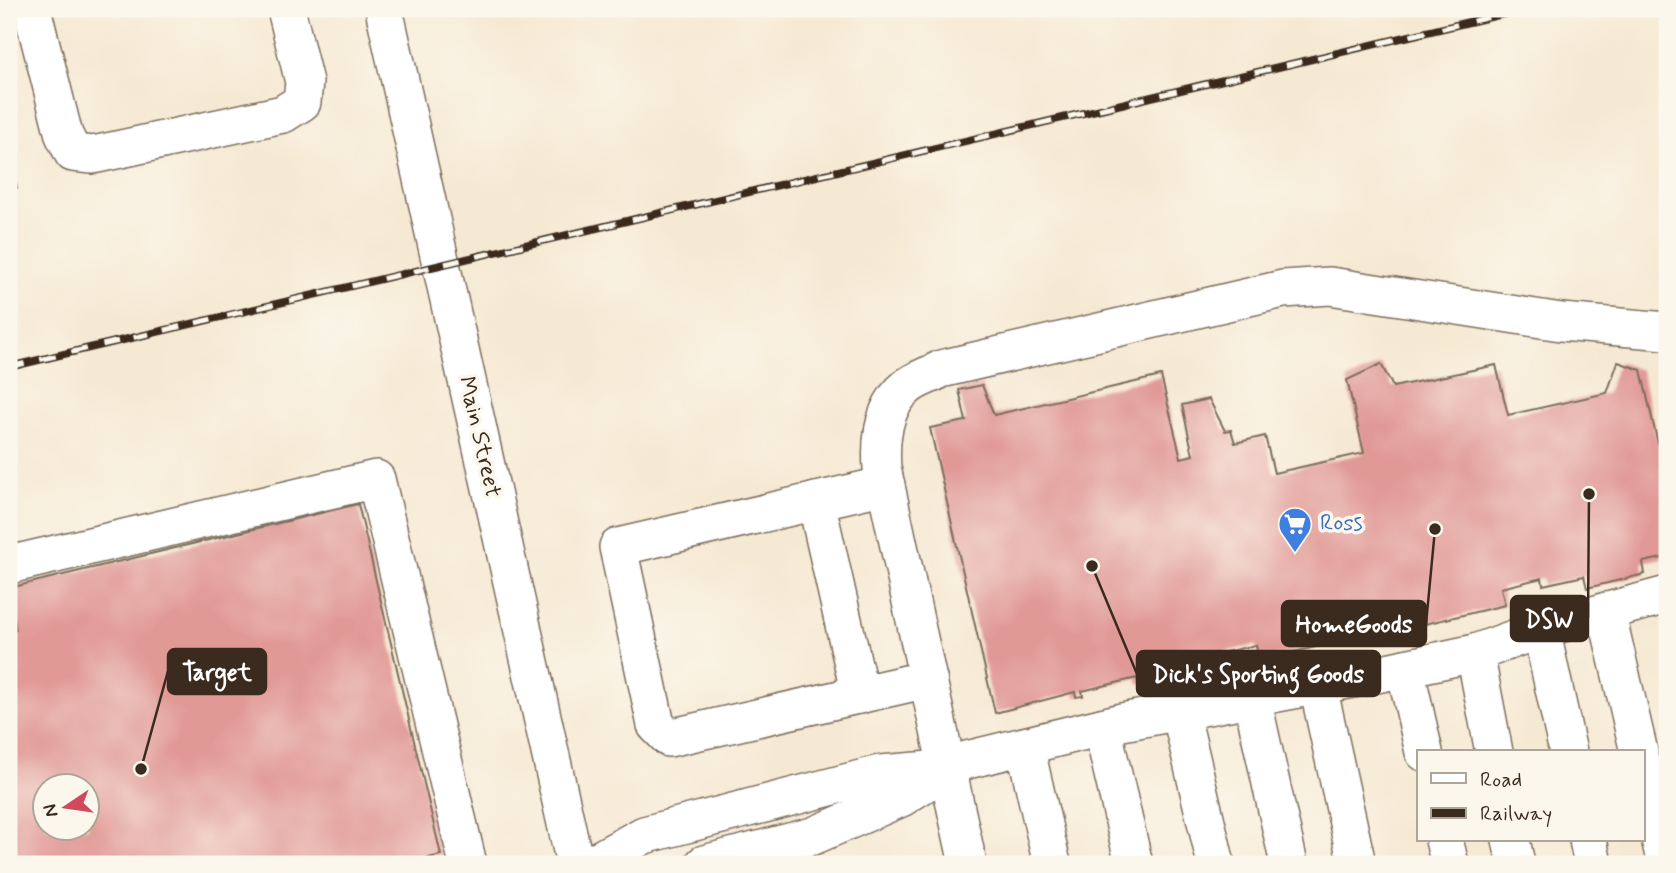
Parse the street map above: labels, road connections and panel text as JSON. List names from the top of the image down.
{
  "streets": {
    "street": ["Main Street"]
  },
  "places": {
    "other": [
      "DSW",
      "HomeGoods",
      "Dick's Sporting Goods",
      "Target"
    ],
    "supermarket": ["Ross"]
  },
  "legend": ["Road", "Railway"],
  "north": "left"
}
